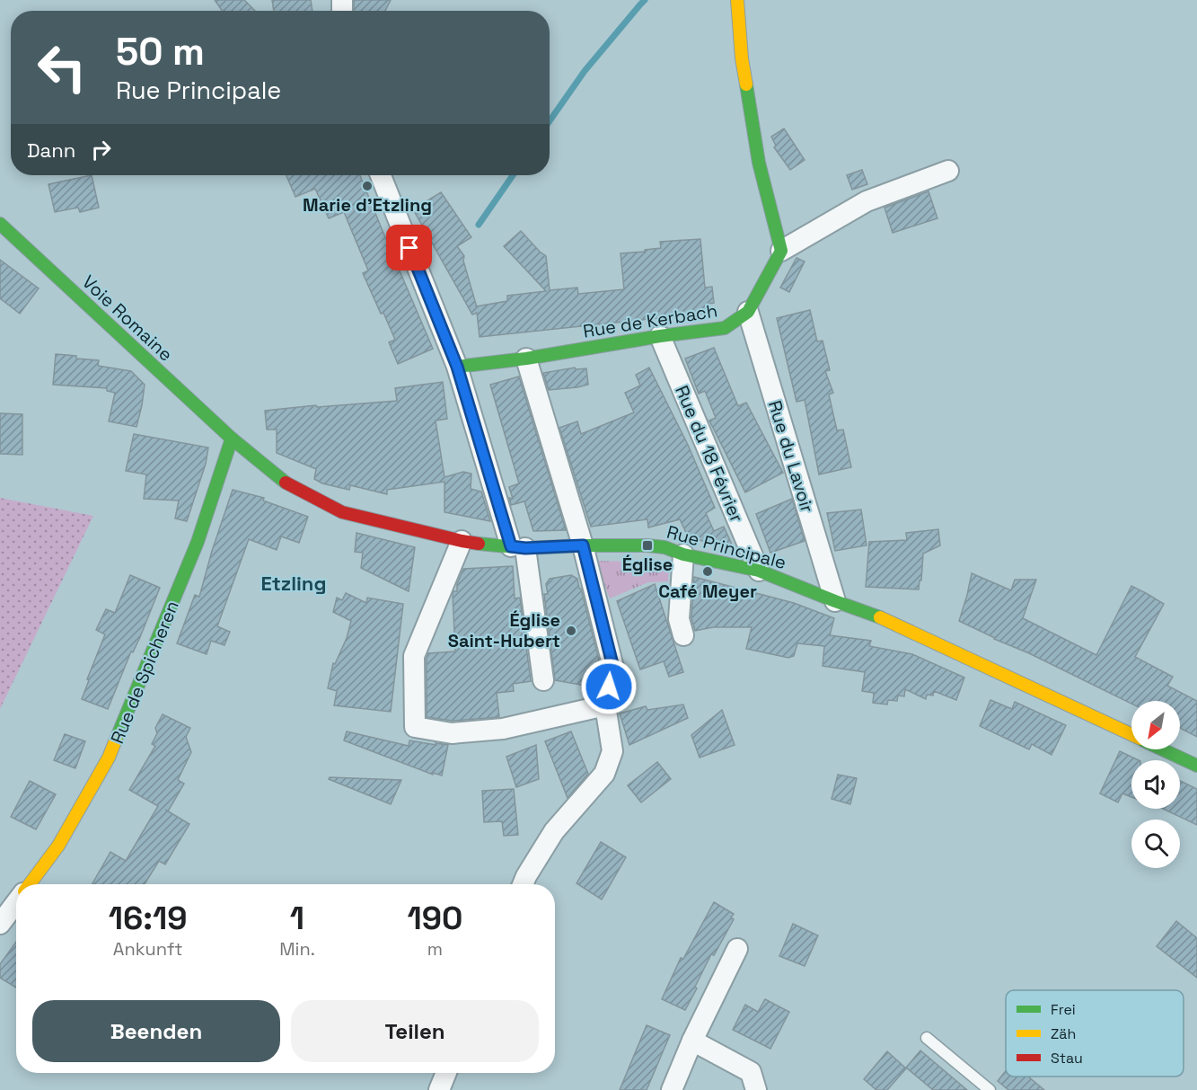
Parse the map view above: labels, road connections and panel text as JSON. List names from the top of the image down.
{
  "streets": {
    "street": [
      "Voie Romaine",
      "Rue de Kerbach",
      "Rue du 18 Février",
      "Rue du Lavoir",
      "Rue Principale",
      "Rue de Spicheren"
    ]
  },
  "crossings": [
    ["Voie Romaine", "Rue Principale"],
    ["Voie Romaine", "Rue de Spicheren"],
    ["Rue de Kerbach", "Rue du 18 Février"],
    ["Rue de Kerbach", "Rue du Lavoir"],
    ["Rue du 18 Février", "Rue Principale"],
    ["Rue du Lavoir", "Rue Principale"],
    ["Rue Principale", "Rue de Spicheren"]
  ],
  "districts": ["Etzling"],
  "places": {
    "other": ["Marie d'Etzling", "Café Meyer", "Église Saint-Hubert"],
    "transit": ["Église"]
  },
  "legend": ["Frei", "Zäh", "Stau"],
  "north": "bottom left",
  "page": {
    "turn": ["50 m", "Rue Principale"],
    "then": "Dann",
    "eta": [
      "16:19",
      "Ankunft",
      "1",
      "Min.",
      "190",
      "m"
    ],
    "buttons": ["Beenden", "Teilen"]
  }
}
